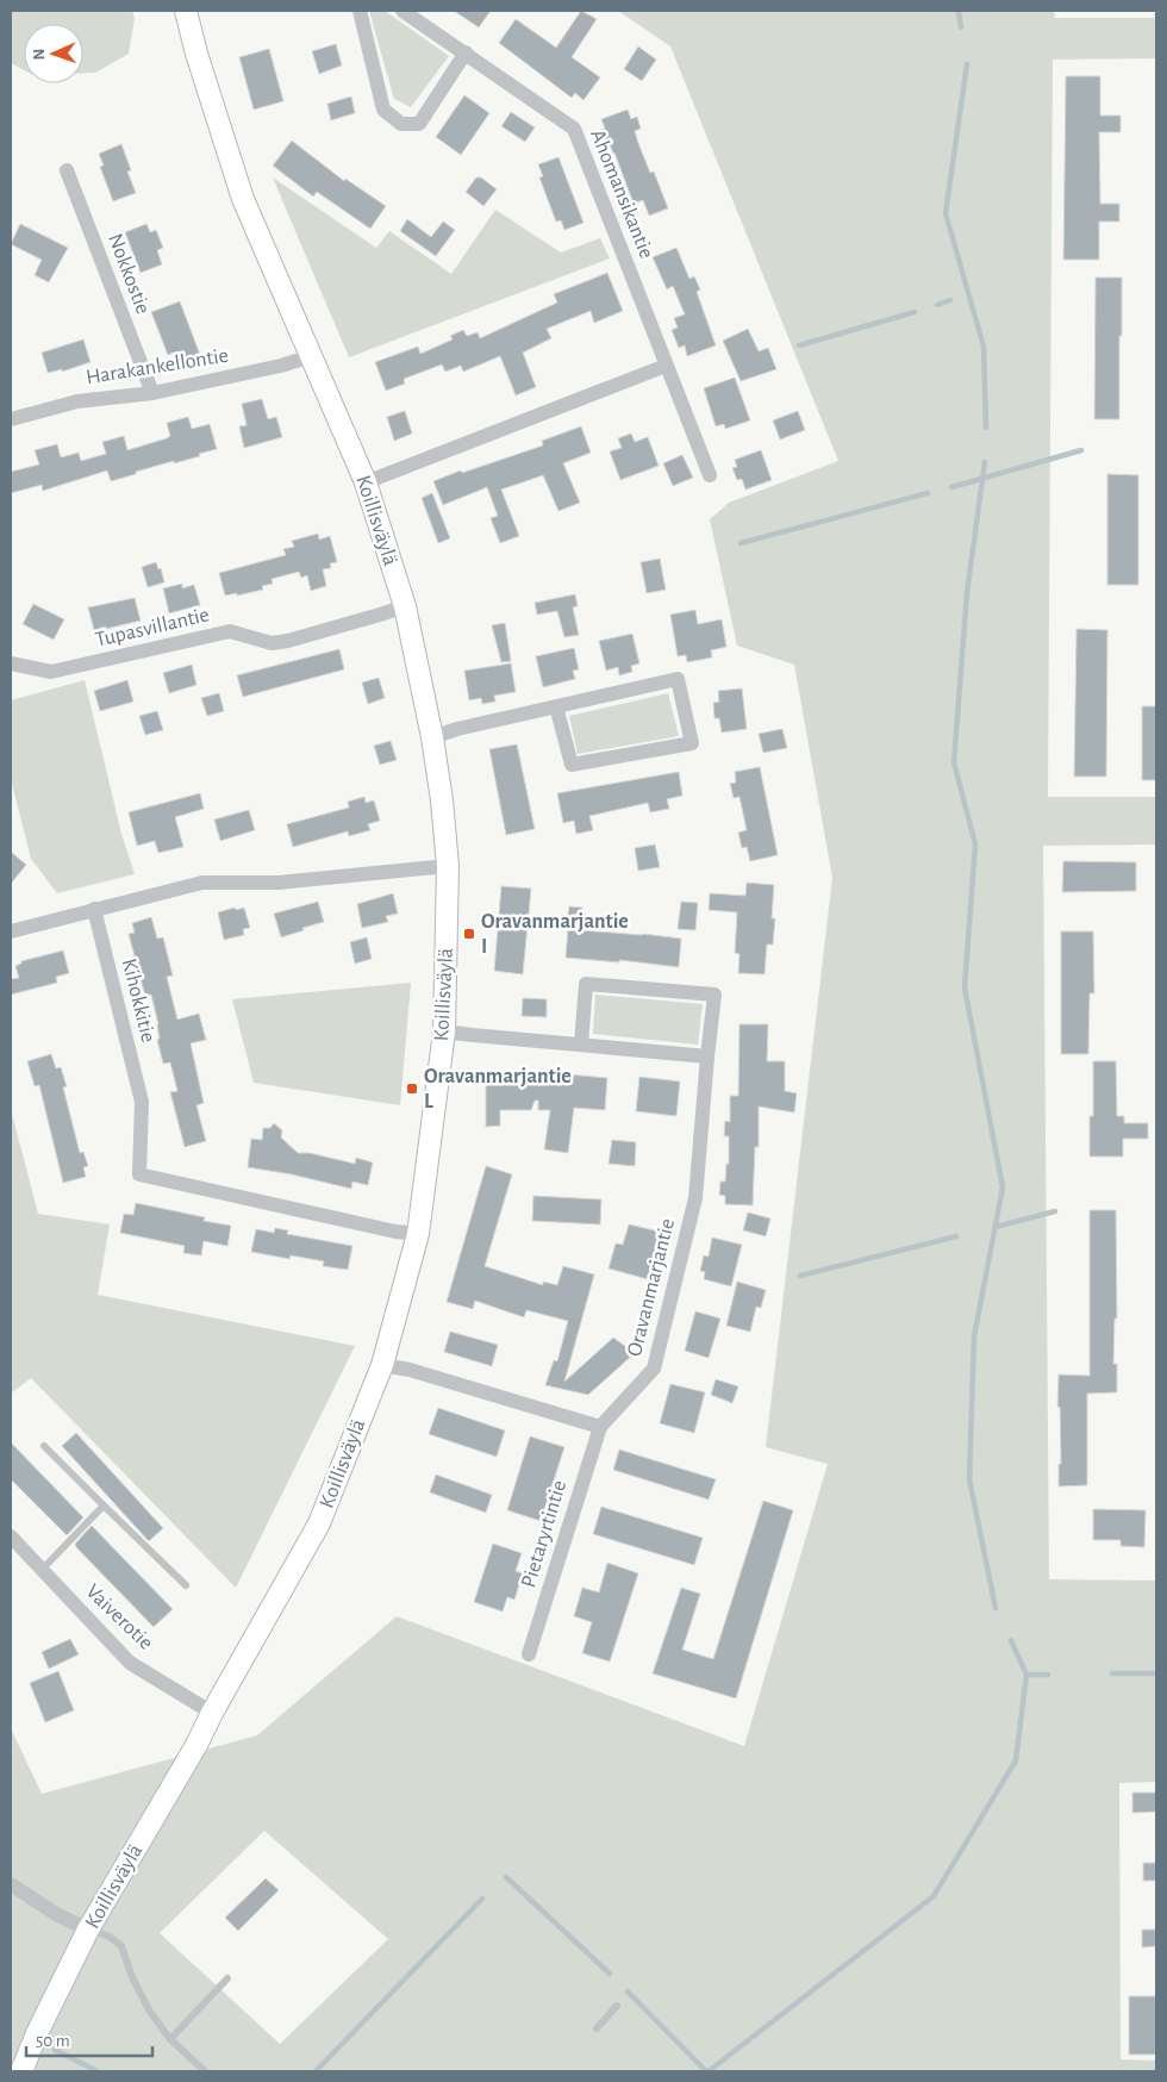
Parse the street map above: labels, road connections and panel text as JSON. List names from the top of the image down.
{
  "streets": {
    "street": [
      "Ahomansikantie",
      "Nokkostie",
      "Harakankellontie",
      "Koillisväylä",
      "Tupasvillantie",
      "Kihokkitie",
      "Oravanmarjantie",
      "Pietaryrtintie",
      "Vaiverotie"
    ]
  },
  "crossings": [
    ["Nokkostie", "Harakankellontie"],
    ["Harakankellontie", "Koillisväylä"],
    ["Koillisväylä", "Tupasvillantie"],
    ["Koillisväylä", "Kihokkitie"],
    ["Koillisväylä", "Vaiverotie"],
    ["Oravanmarjantie", "Pietaryrtintie"]
  ],
  "places": {
    "transit": ["Oravanmarjantie I", "Oravanmarjantie L"]
  },
  "scale_bar": "50 m",
  "north": "left"
}
